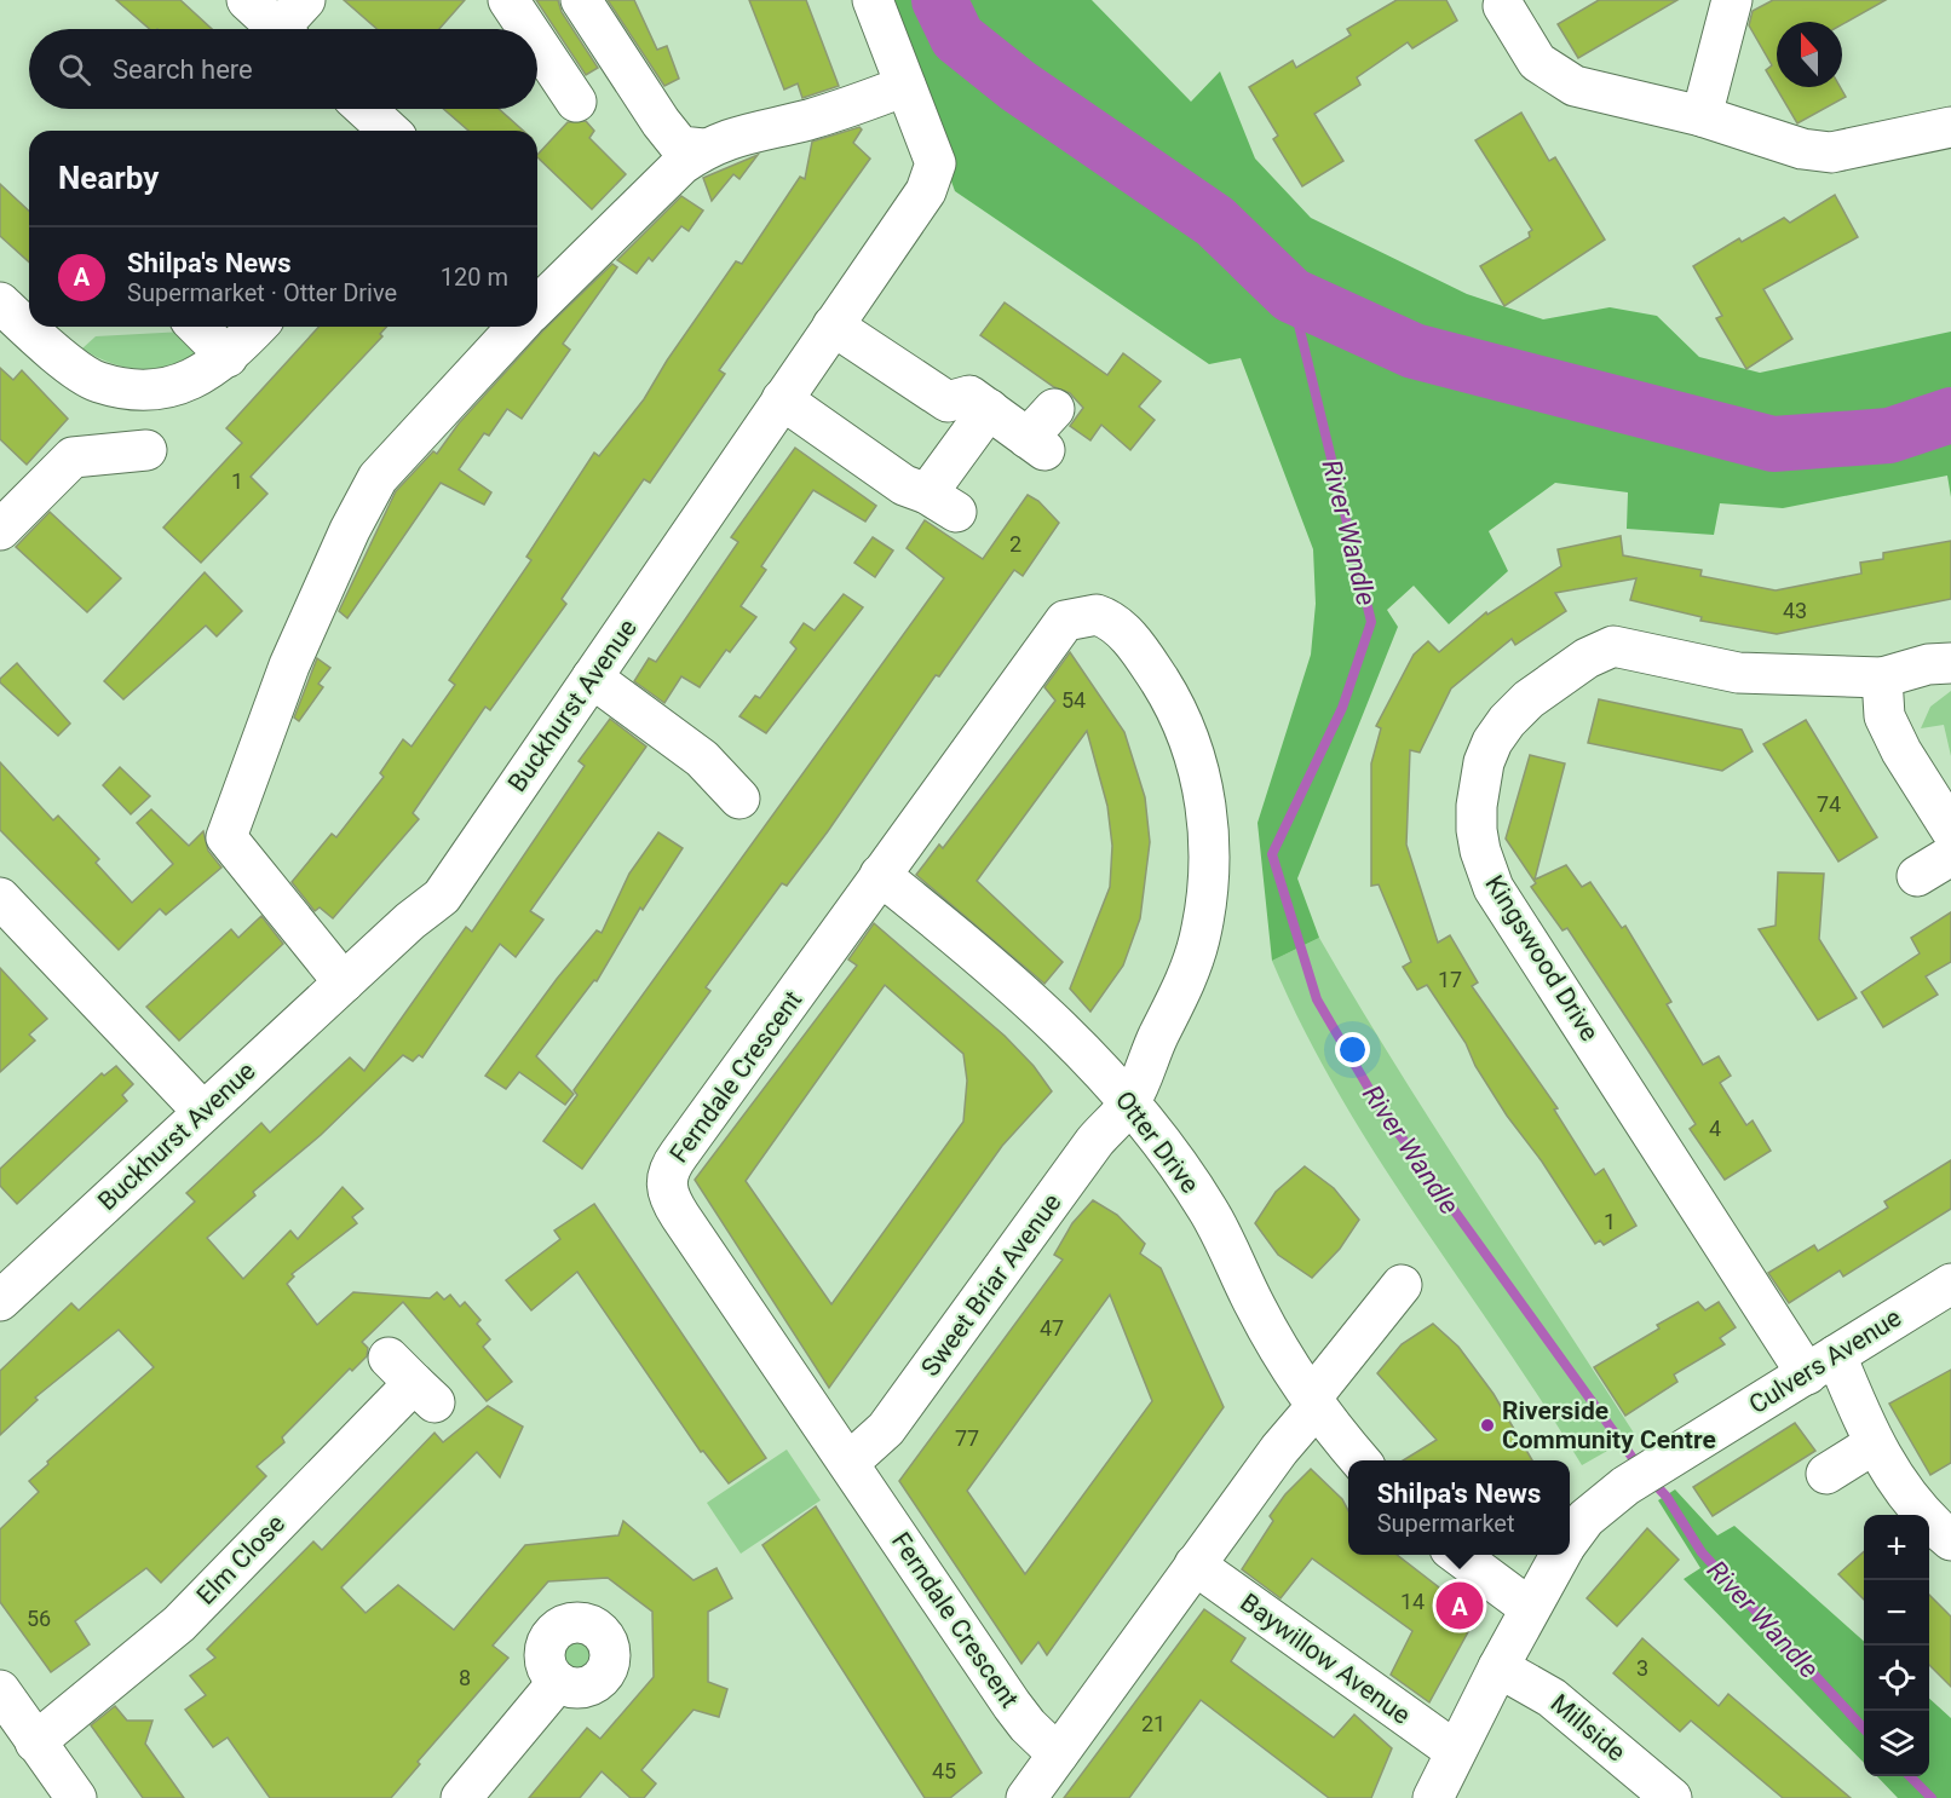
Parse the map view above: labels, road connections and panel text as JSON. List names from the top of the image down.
{
  "streets": {
    "street": [
      "Buckhurst Avenue",
      "Kingswood Drive",
      "Ferndale Crescent",
      "Otter Drive",
      "Sweet Briar Avenue",
      "Culvers Avenue",
      "Elm Close",
      "Baywillow Avenue",
      "Millside"
    ]
  },
  "crossings": [
    ["Kingswood Drive", "Culvers Avenue"],
    ["Ferndale Crescent", "Otter Drive"],
    ["Ferndale Crescent", "Sweet Briar Avenue"],
    ["Otter Drive", "Sweet Briar Avenue"],
    ["Culvers Avenue", "Baywillow Avenue"],
    ["Culvers Avenue", "Millside"]
  ],
  "water": ["River Wandle"],
  "places": ["Riverside Community Centre"],
  "house_numbers": [
    "1",
    "2",
    "43",
    "54",
    "74",
    "17",
    "4",
    "1",
    "47",
    "77",
    "14",
    "56",
    "3",
    "8",
    "21",
    "45"
  ],
  "north": "top",
  "page": {
    "search": "Search here",
    "heading": "Nearby",
    "list": [
      {
        "mark": "A",
        "name": "Shilpa's News",
        "note": "Supermarket · Otter Drive",
        "value": "120 m"
      }
    ],
    "popup": ["Shilpa's News", "Supermarket"],
    "map_buttons": ["+", "−"],
    "pins": "A"
  }
}
